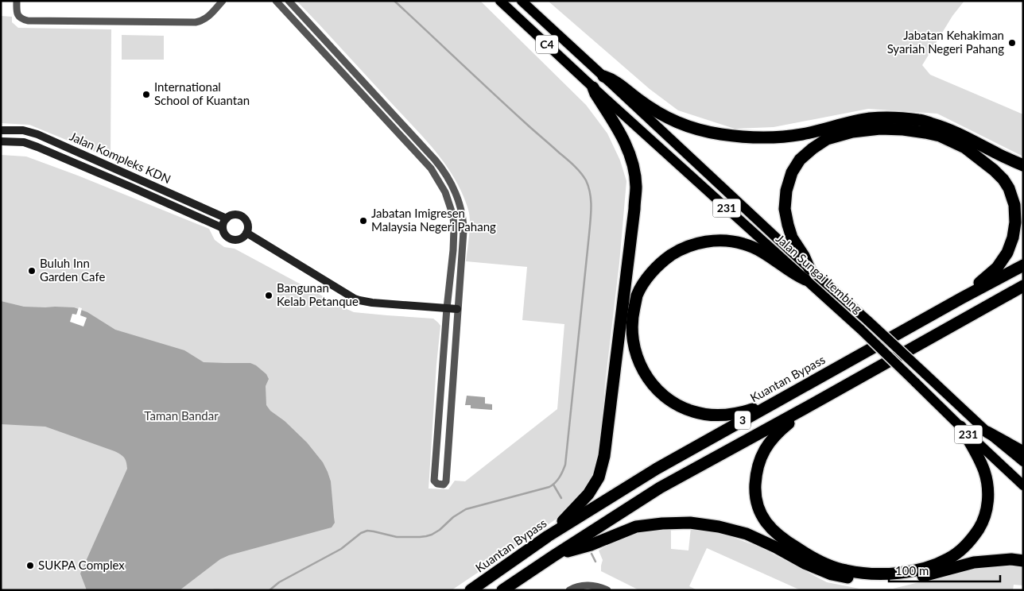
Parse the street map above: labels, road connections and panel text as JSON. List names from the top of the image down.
{
  "streets": {
    "highway": ["Kuantan Bypass", "3"],
    "main road": ["C4", "231", "Jalan Sungai Lembing"],
    "street": ["Jalan Kompleks KDN"]
  },
  "crossings": [
    ["C4", "Jalan Sungai Lembing"]
  ],
  "parks": ["Taman Bandar"],
  "places": [
    "Jabatan Kehakiman Syariah Negeri Pahang",
    "International School of Kuantan",
    "Jabatan Imigresen Malaysia Negeri Pahang",
    "Buluh Inn Garden Cafe",
    "Bangunan Kelab Petanque",
    "SUKPA Complex"
  ],
  "scale_bar": "100 m"
}
